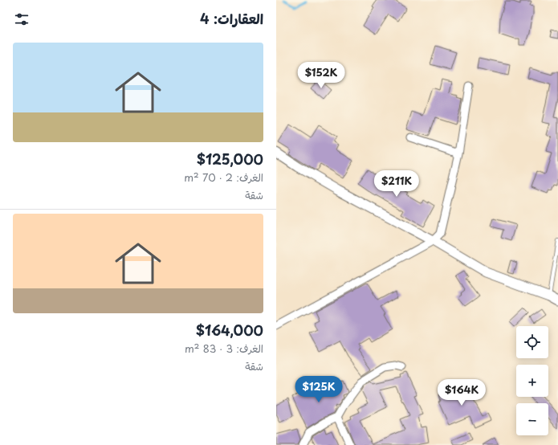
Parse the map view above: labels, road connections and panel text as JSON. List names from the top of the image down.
{
  "page": {
    "heading": "العقارات: 4",
    "list": [
      {
        "name": "$125,000",
        "note": "الغرف: 2 · 70 m² · شقة"
      },
      {
        "name": "$164,000",
        "note": "الغرف: 3 · 83 m² · شقة"
      }
    ],
    "price": [
      "$152K",
      "$211K",
      "$125K",
      "$164K"
    ],
    "map_buttons": ["+", "−"]
  }
}
